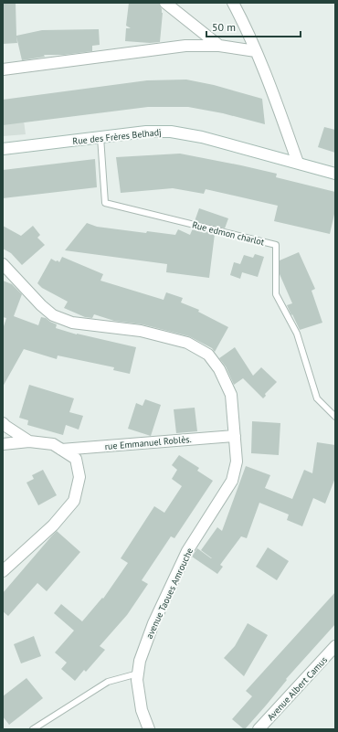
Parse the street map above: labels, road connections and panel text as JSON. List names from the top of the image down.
{
  "streets": {
    "street": [
      "Rue des Frères Belhadj",
      "rue Emmanuel Roblès.",
      "avenue Taoues Amrouche",
      "Avenue Albert Camus"
    ],
    "lane": ["Rue edmon charlot"]
  },
  "crossings": [
    ["Rue des Frères Belhadj", "Rue edmon charlot"],
    ["rue Emmanuel Roblès.", "avenue Taoues Amrouche"]
  ],
  "scale_bar": "50 m"
}
